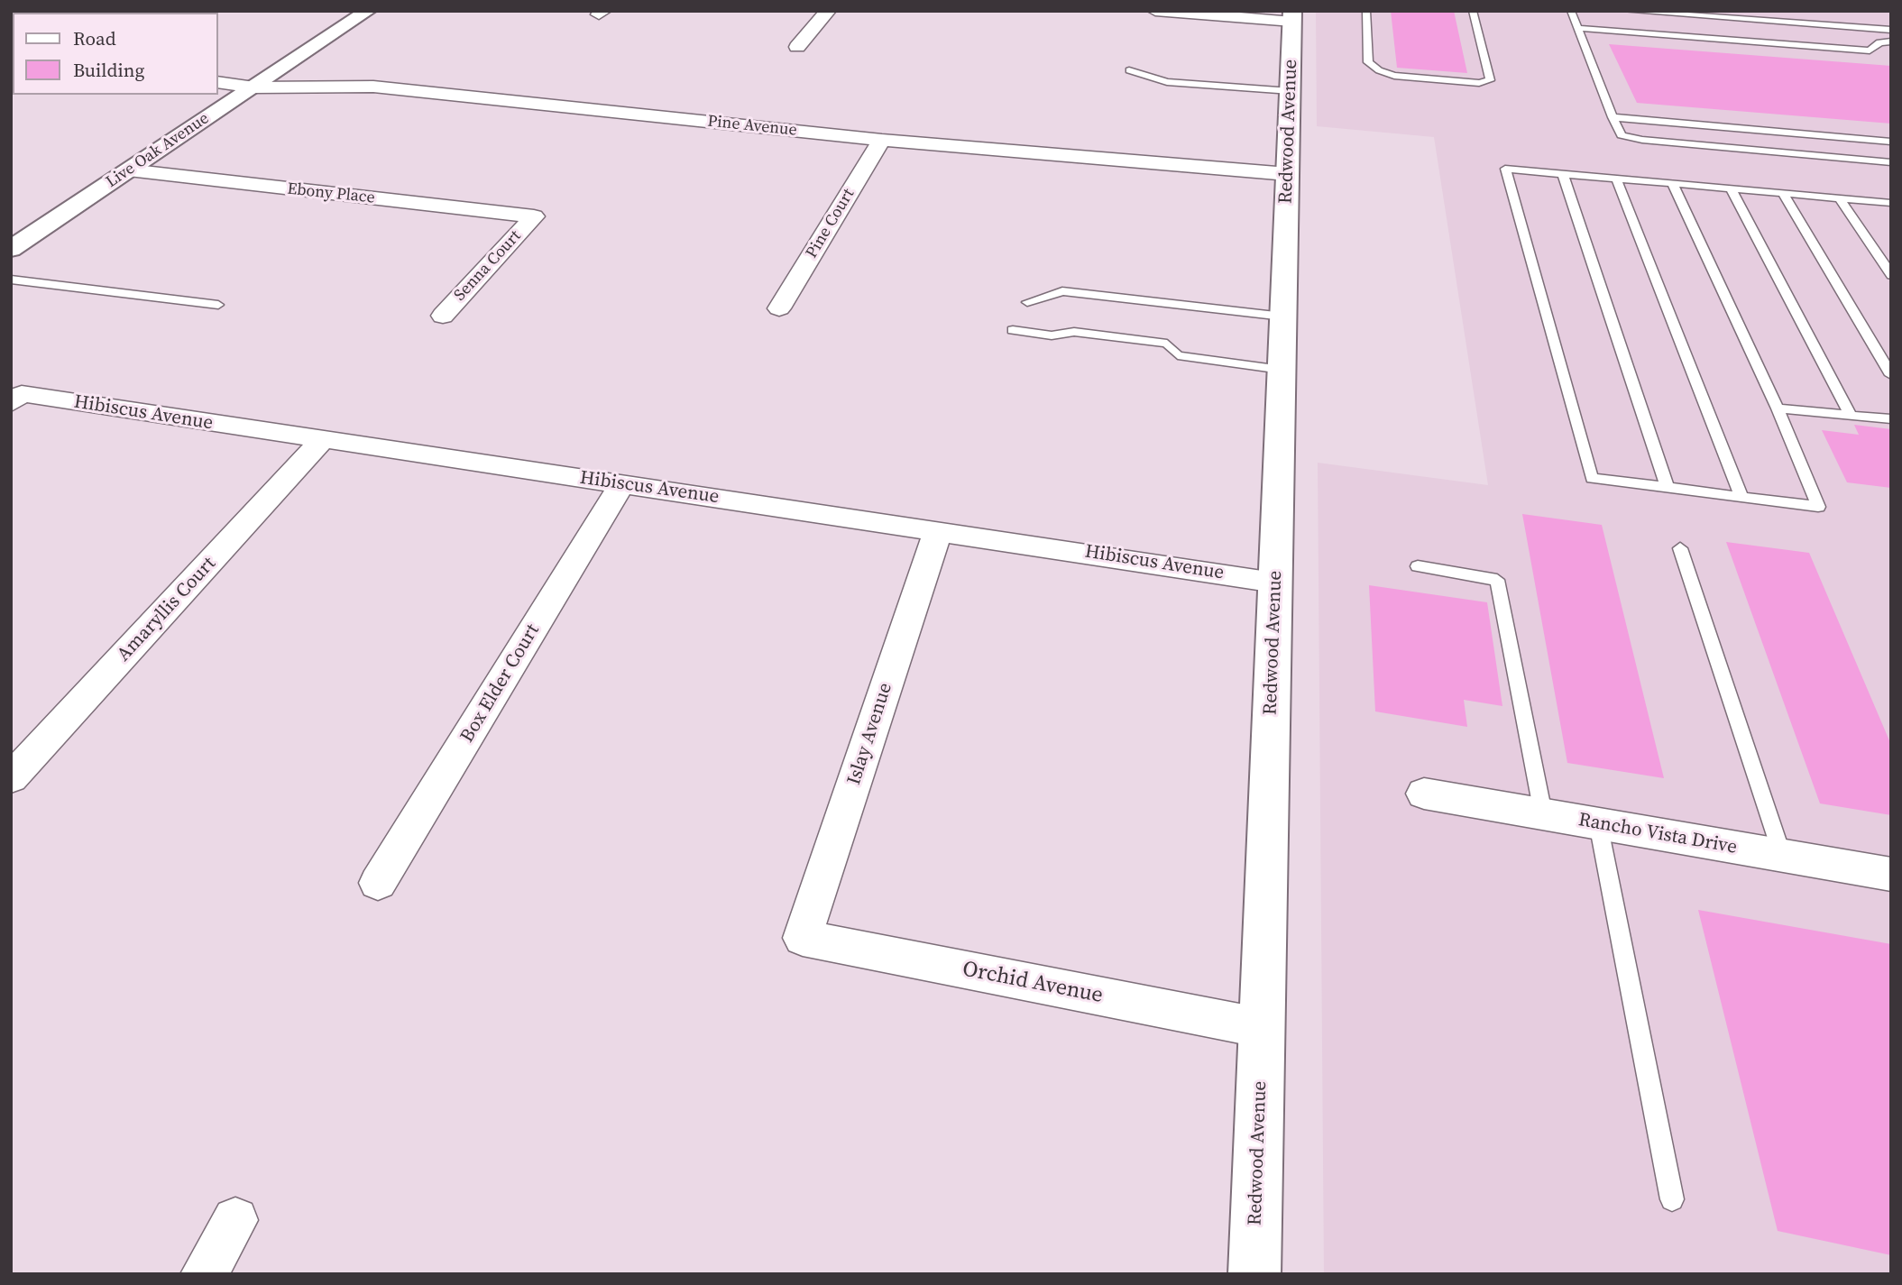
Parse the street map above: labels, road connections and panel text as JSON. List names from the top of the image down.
{
  "streets": {
    "street": [
      "Pine Avenue",
      "Redwood Avenue",
      "Live Oak Avenue",
      "Ebony Place",
      "Pine Court",
      "Senna Court",
      "Hibiscus Avenue",
      "Amaryllis Court",
      "Box Elder Court",
      "Islay Avenue",
      "Rancho Vista Drive",
      "Orchid Avenue"
    ]
  },
  "crossings": [
    ["Pine Avenue", "Redwood Avenue"],
    ["Pine Avenue", "Live Oak Avenue"],
    ["Pine Avenue", "Pine Court"],
    ["Redwood Avenue", "Hibiscus Avenue"],
    ["Redwood Avenue", "Orchid Avenue"],
    ["Live Oak Avenue", "Ebony Place"],
    ["Ebony Place", "Senna Court"],
    ["Hibiscus Avenue", "Amaryllis Court"],
    ["Hibiscus Avenue", "Box Elder Court"],
    ["Hibiscus Avenue", "Islay Avenue"],
    ["Islay Avenue", "Orchid Avenue"]
  ],
  "legend": ["Road", "Building"]
}
